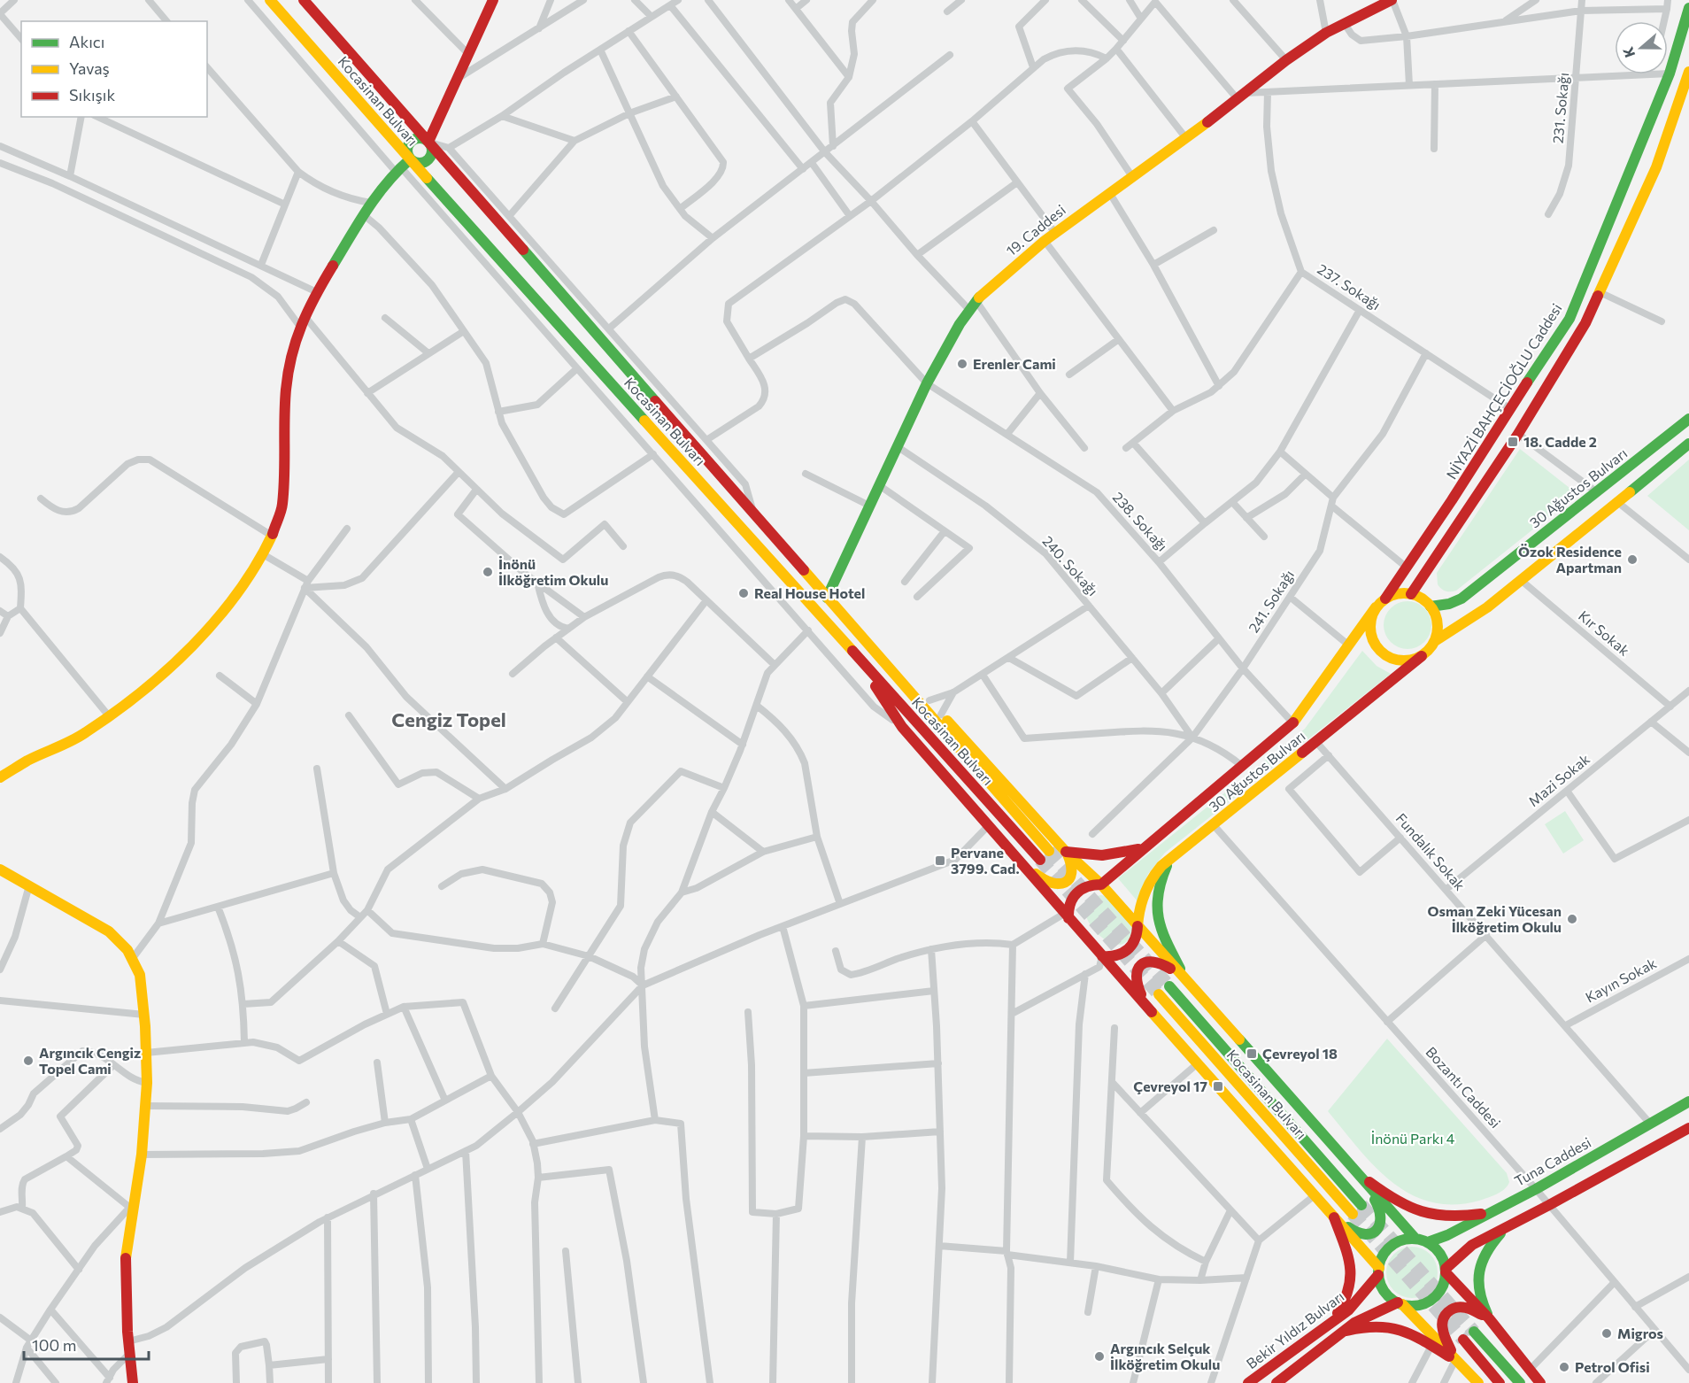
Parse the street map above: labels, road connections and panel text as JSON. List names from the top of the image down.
{
  "streets": {
    "main road": [
      "Kocasinan Bulvarı",
      "19. Caddesi",
      "NİYAZİ BAHÇECİOĞLU Caddesi",
      "30 Ağustos Bulvarı",
      "Tuna Caddesi",
      "Bekir Yıldız Bulvarı"
    ],
    "street": [
      "231. Sokağı",
      "237. Sokağı",
      "238. Sokağı",
      "240. Sokağı",
      "241. Sokağı",
      "Kır Sokak",
      "Mazi Sokak",
      "Fundalık Sokak",
      "Kayın Sokak",
      "Bozantı Caddesi"
    ]
  },
  "crossings": [
    ["Kocasinan Bulvarı", "19. Caddesi"],
    ["19. Caddesi", "238. Sokağı"],
    ["19. Caddesi", "240. Sokağı"],
    ["237. Sokağı", "NİYAZİ BAHÇECİOĞLU Caddesi"],
    ["237. Sokağı", "241. Sokağı"],
    ["NİYAZİ BAHÇECİOĞLU Caddesi", "30 Ağustos Bulvarı"],
    ["30 Ağustos Bulvarı", "238. Sokağı"],
    ["30 Ağustos Bulvarı", "Kır Sokak"],
    ["30 Ağustos Bulvarı", "Fundalık Sokak"],
    ["30 Ağustos Bulvarı", "Bozantı Caddesi"],
    ["238. Sokağı", "241. Sokağı"],
    ["240. Sokağı", "241. Sokağı"],
    ["Kır Sokak", "Mazi Sokak"],
    ["Mazi Sokak", "Fundalık Sokak"],
    ["Fundalık Sokak", "Kayın Sokak"],
    ["Fundalık Sokak", "Tuna Caddesi"],
    ["Bozantı Caddesi", "Tuna Caddesi"],
    ["Tuna Caddesi", "Bekir Yıldız Bulvarı"]
  ],
  "districts": ["Cengiz Topel"],
  "parks": ["İnönü Parkı 4"],
  "places": {
    "other": [
      "Erenler Cami",
      "Özok Residence Apartman",
      "İnönü İlköğretim Okulu",
      "Real House Hotel",
      "Osman Zeki Yücesan İlköğretim Okulu",
      "Argıncık Cengiz Topel Cami",
      "Migros",
      "Argıncık Selçuk İlköğretim Okulu",
      "Petrol Ofisi"
    ],
    "transit": [
      "18. Cadde 2",
      "Pervane 3799. Cad.",
      "Çevreyol 18",
      "Çevreyol 17"
    ]
  },
  "legend": ["Akıcı", "Yavaş", "Sıkışık"],
  "scale_bar": "100 m",
  "north": "left"
}
